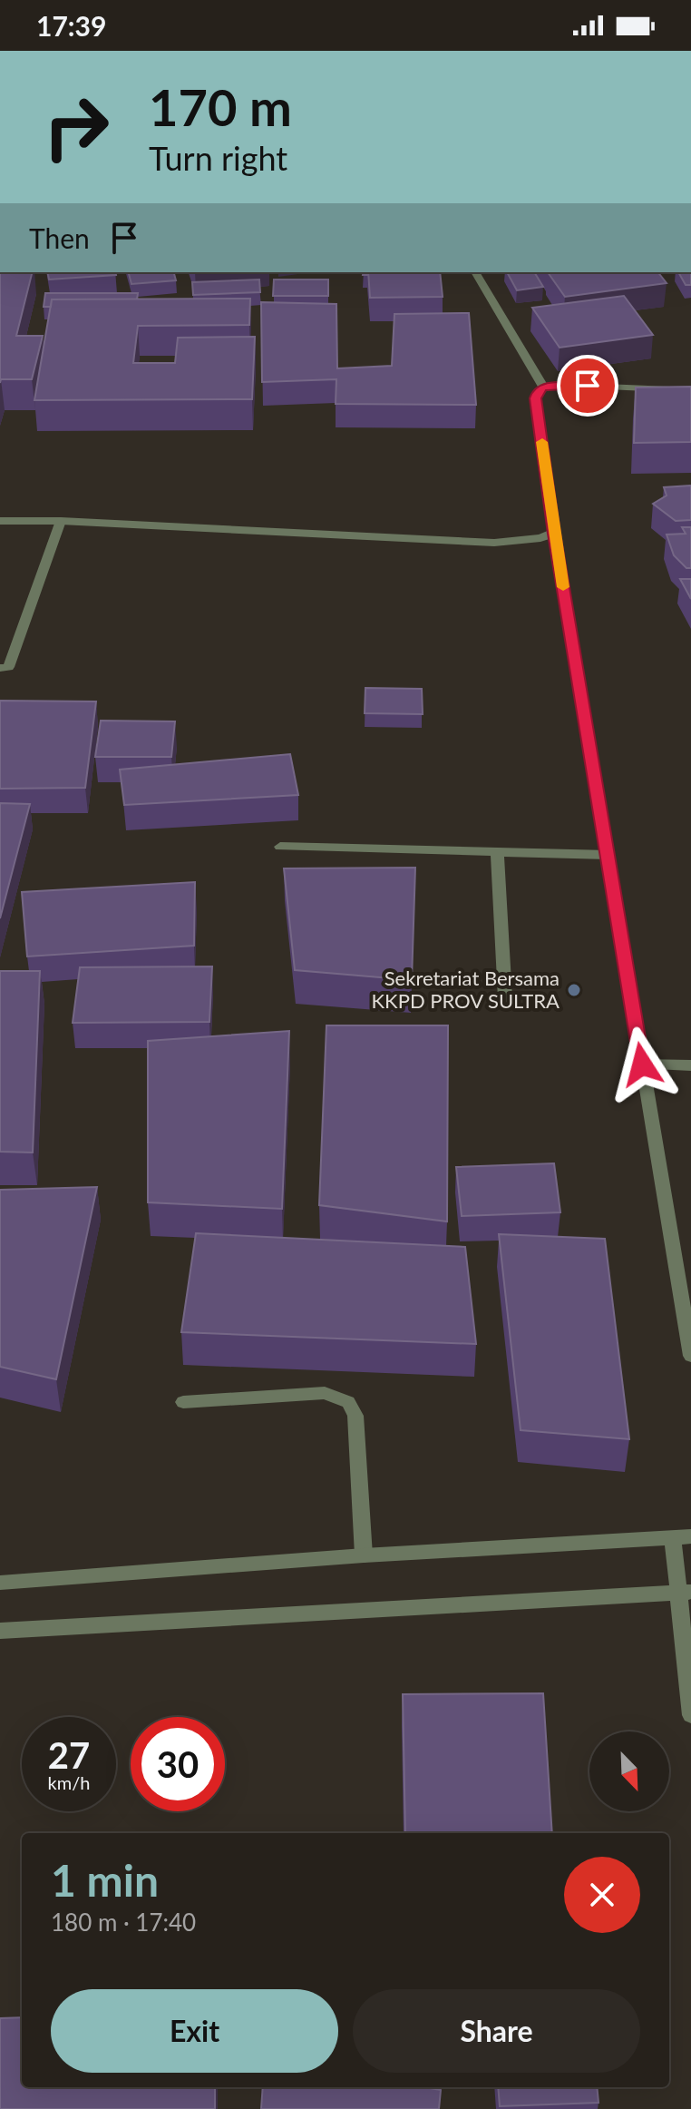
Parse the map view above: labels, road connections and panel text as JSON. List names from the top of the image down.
{
  "places": ["Sekretariat Bersama KKPD PROV SULTRA"],
  "north": "bottom right",
  "page": {
    "status": "17:39",
    "turn": ["170 m", "Turn right"],
    "then": "Then",
    "speed": "27 km/h",
    "limit": "30",
    "heading": ["1 min", "180 m · 17:40"],
    "buttons": ["Exit", "Share"]
  }
}
